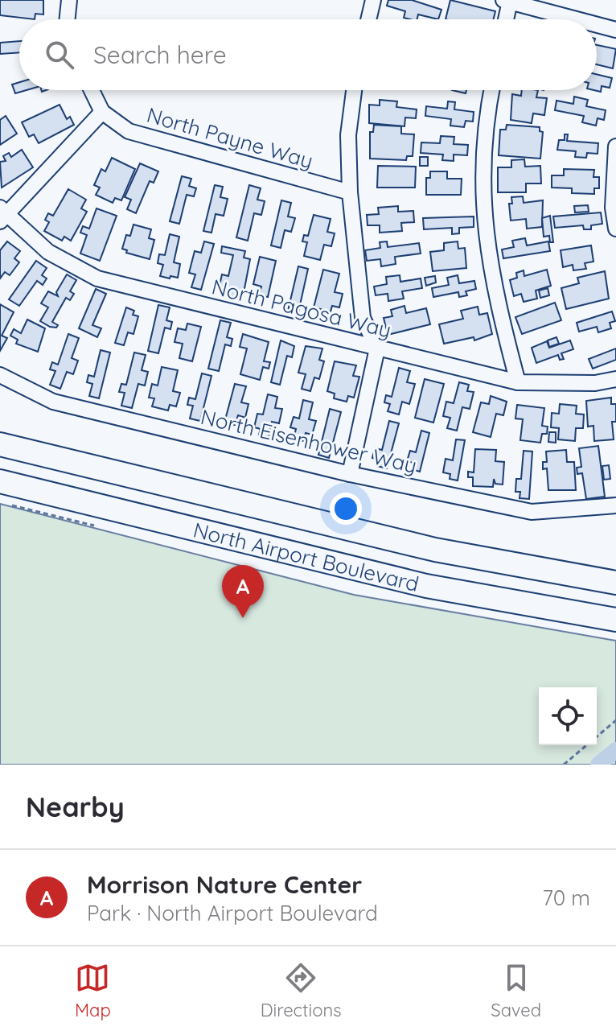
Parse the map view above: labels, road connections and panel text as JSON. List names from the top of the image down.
{
  "streets": {
    "main road": ["North Airport Boulevard"],
    "street": ["North Payne Way", "North Pagosa Way", "North Eisenhower Way"]
  },
  "page": {
    "search": "Search here",
    "pins": "A",
    "heading": "Nearby",
    "list": [
      {
        "mark": "A",
        "name": "Morrison Nature Center",
        "note": "Park · North Airport Boulevard",
        "value": "70 m"
      }
    ],
    "nav": ["Map", "Directions", "Saved"]
  }
}
